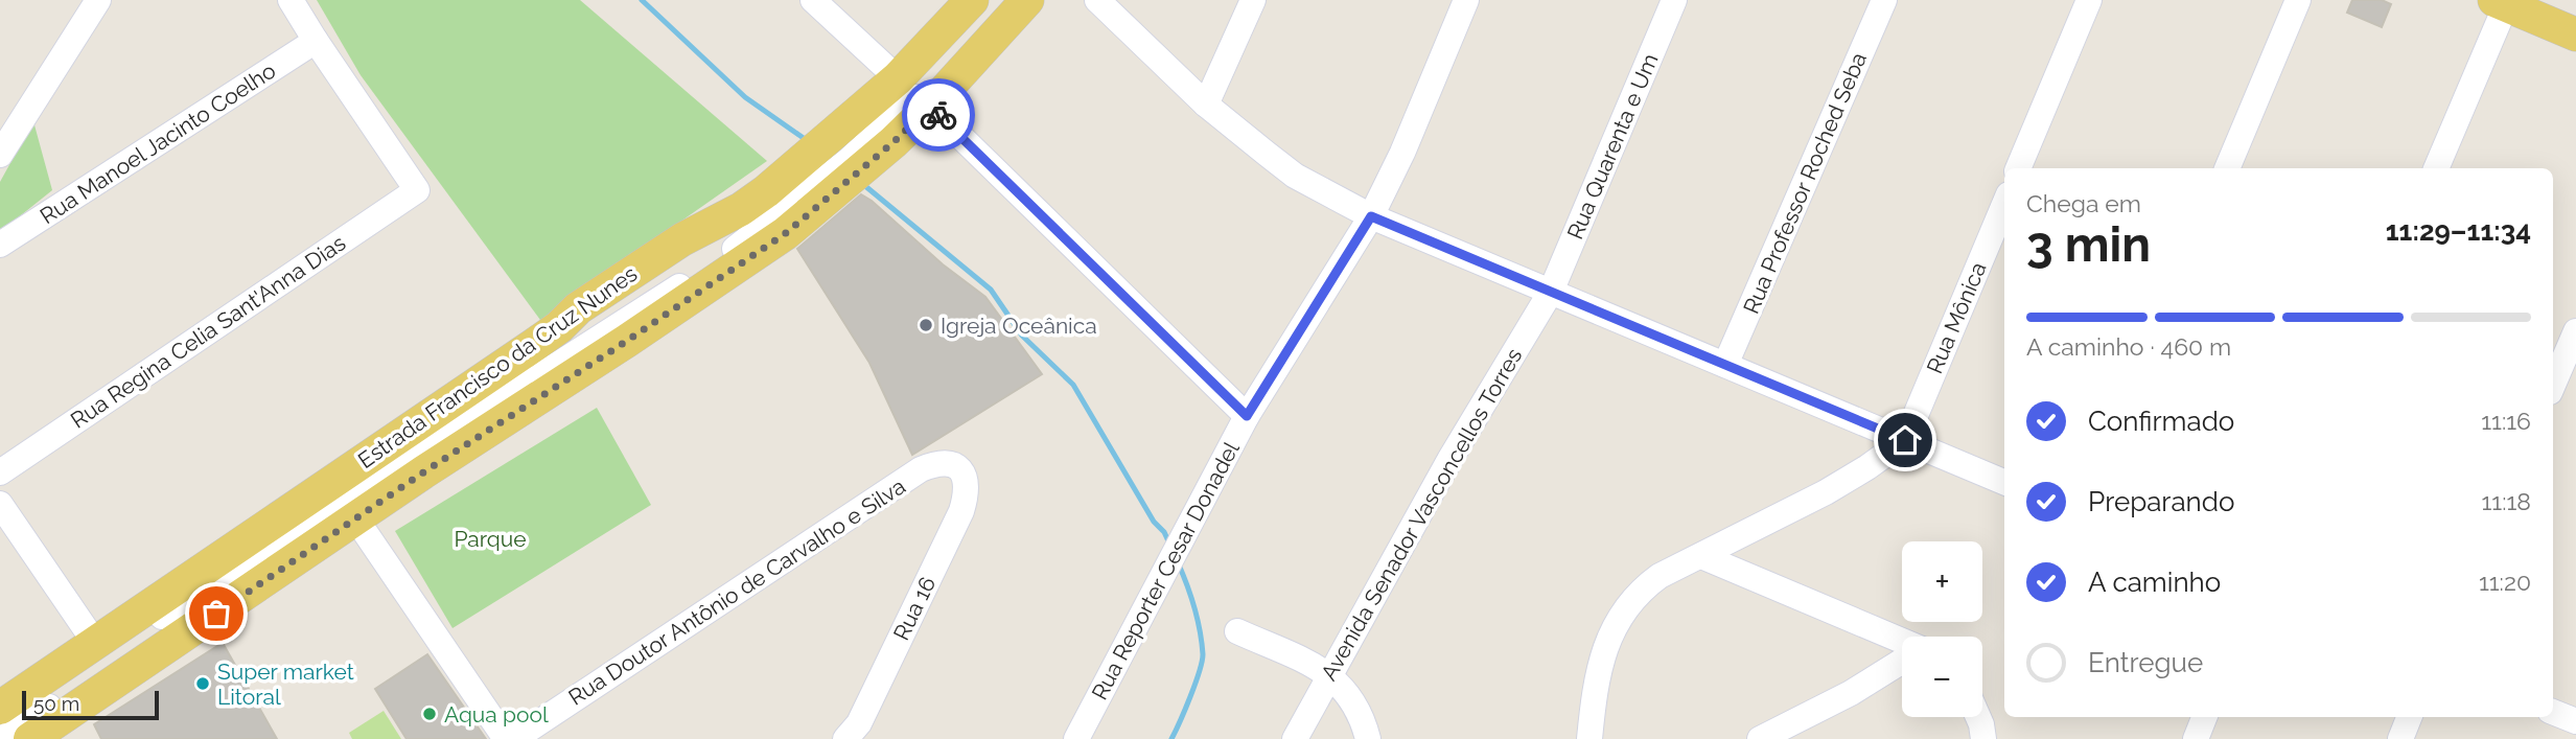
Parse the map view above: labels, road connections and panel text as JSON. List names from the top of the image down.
{
  "streets": {
    "main road": ["Estrada Francisco da Cruz Nunes"],
    "street": [
      "Rua Manoel Jacinto Coelho",
      "Rua Quarenta e Um",
      "Rua Professor Roched Seba",
      "Rua Mônica",
      "Rua Regina Celia Sant'Anna Dias",
      "Avenida Senador Vasconcellos Torres",
      "Rua Reporter Cesar Donadel",
      "Rua Doutor Antônio de Carvalho e Silva",
      "Rua 16"
    ]
  },
  "crossings": [
    ["Rua Manoel Jacinto Coelho", "Rua Regina Celia Sant'Anna Dias"],
    ["Rua Quarenta e Um", "Avenida Senador Vasconcellos Torres"],
    ["Rua Doutor Antônio de Carvalho e Silva", "Rua 16"]
  ],
  "parks": ["Parque"],
  "places": ["Igreja Oceânica", "Super market Litoral", "Aqua pool"],
  "scale_bar": "50 m",
  "page": {
    "heading": ["3 min", "Chega em", "11:29–11:34"],
    "bar": "A caminho · 460 m",
    "list": [
      ["Confirmado", "11:16"],
      ["Preparando", "11:18"],
      ["A caminho", "11:20"],
      "Entregue"
    ],
    "map_buttons": ["+", "−"],
    "scale": "50 m"
  }
}
